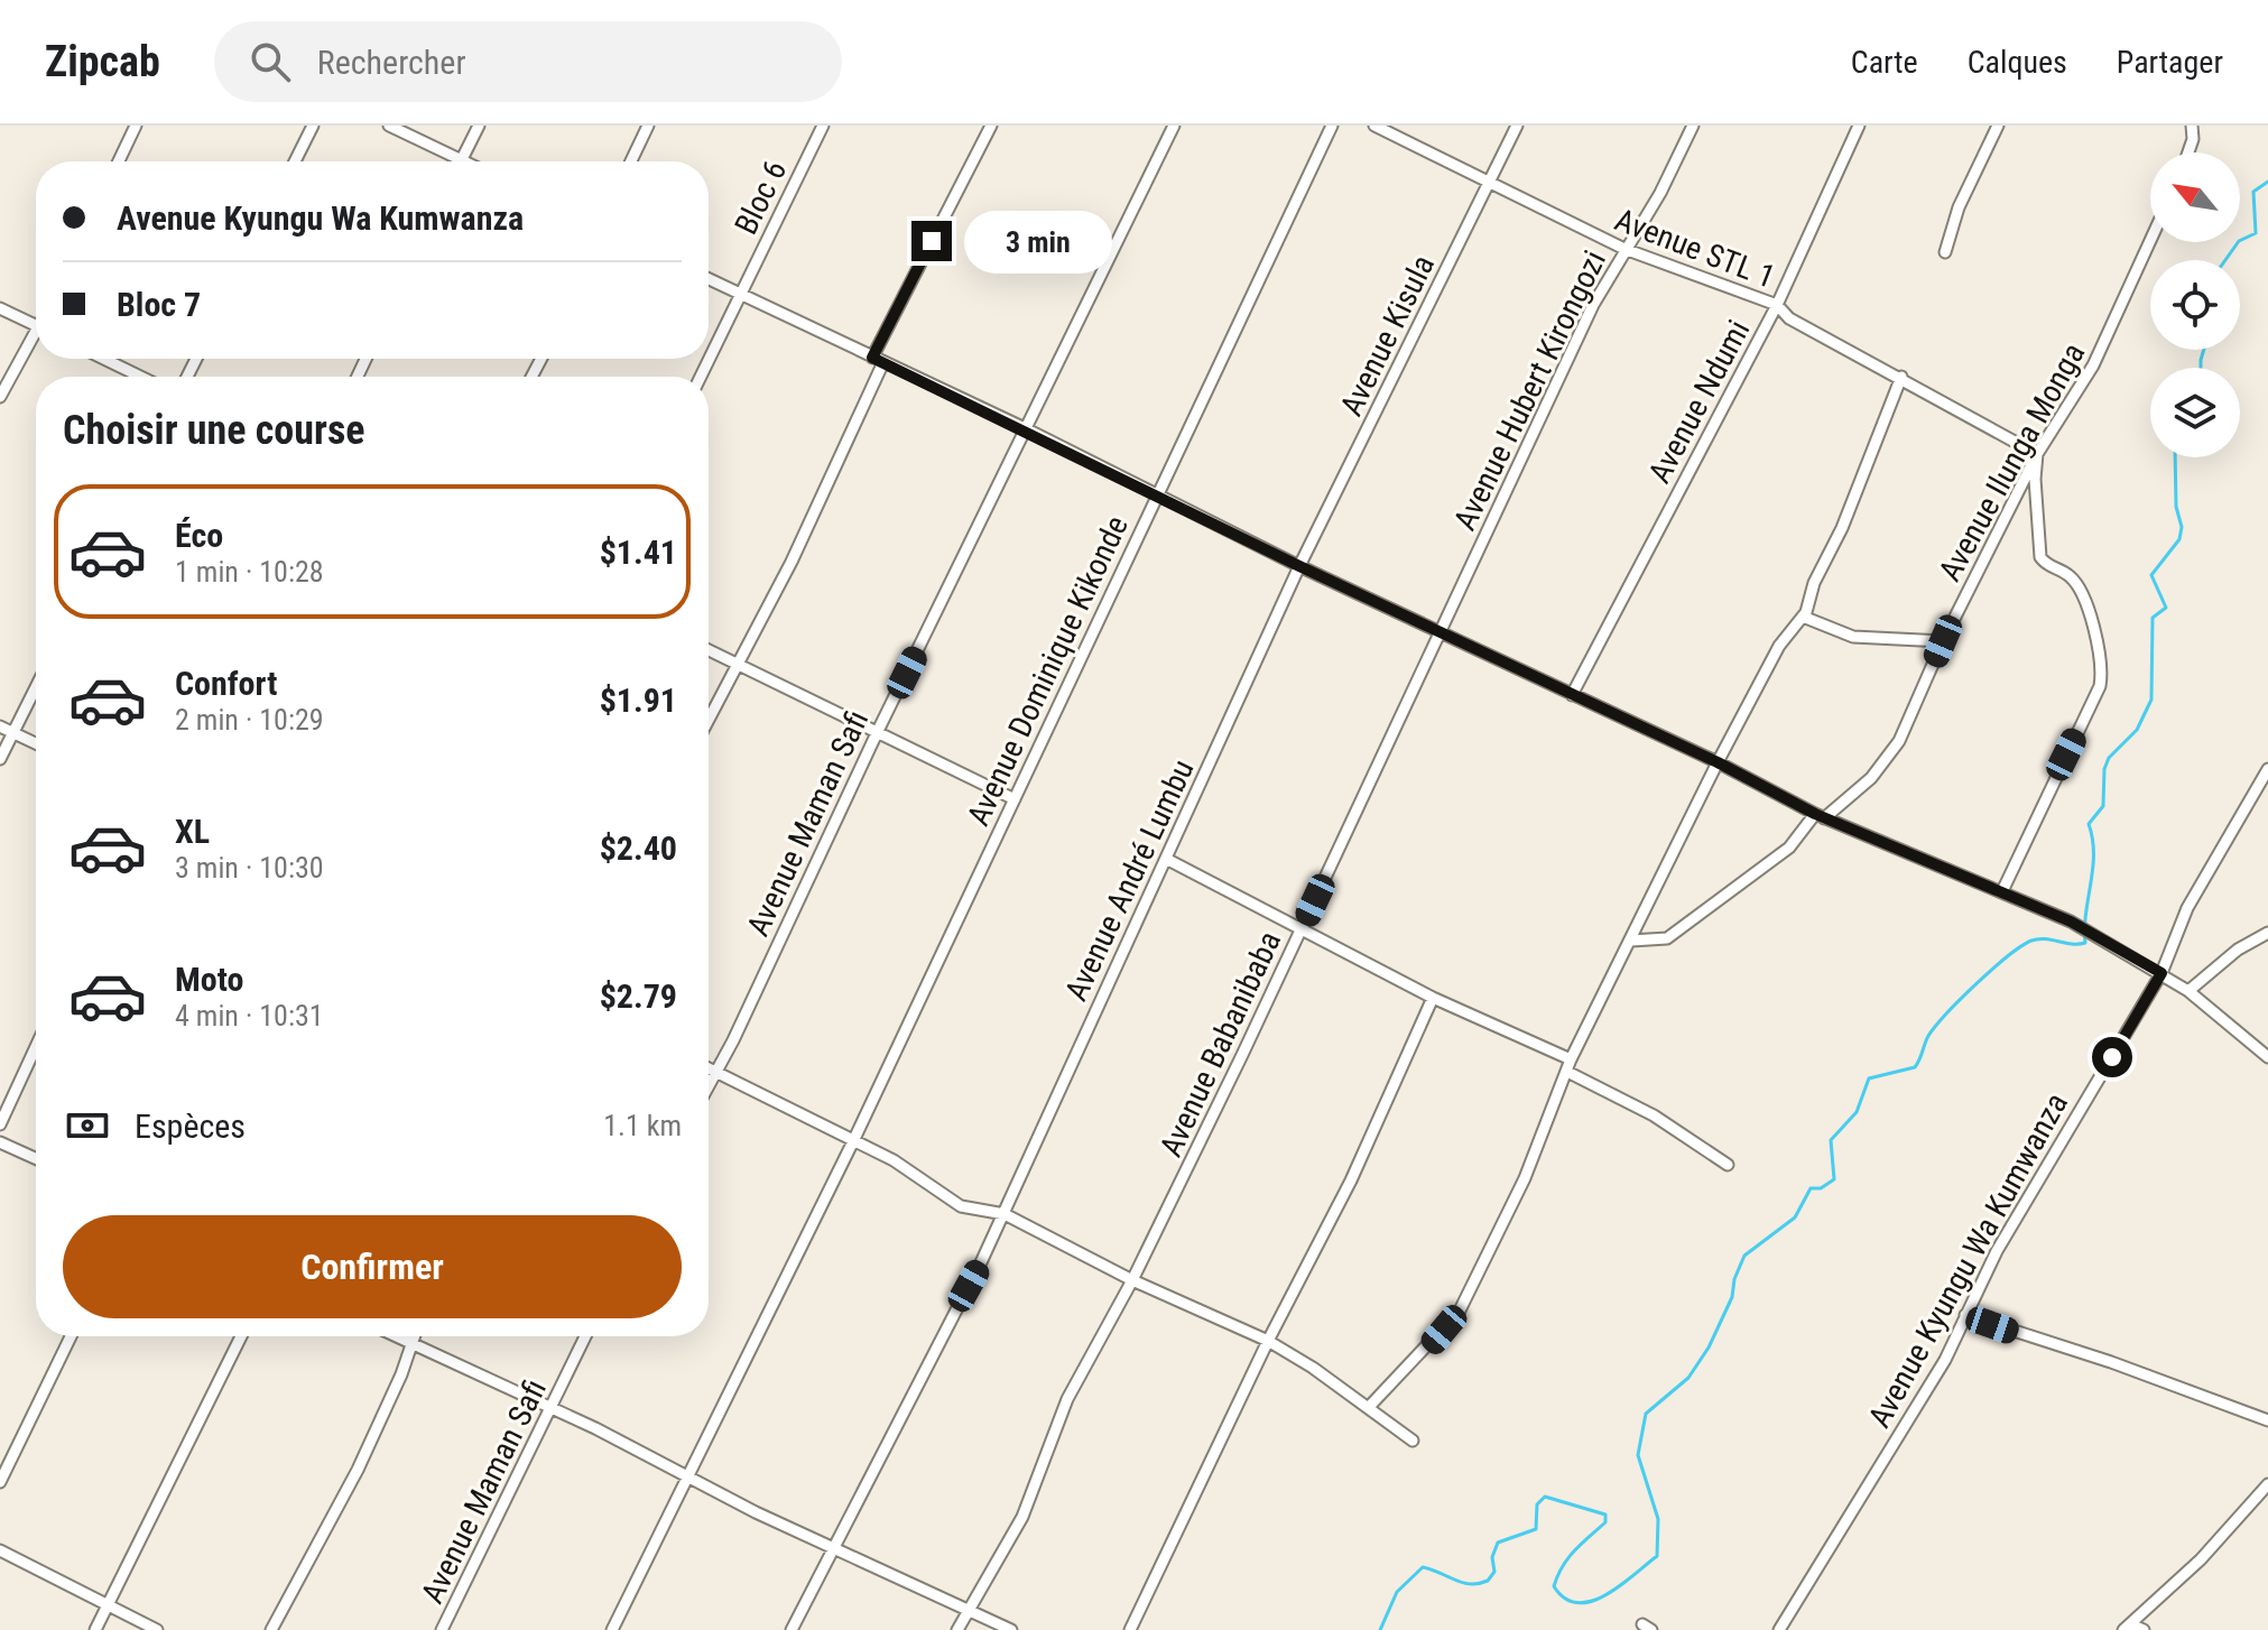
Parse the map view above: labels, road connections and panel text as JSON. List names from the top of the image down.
{
  "streets": {
    "street": [
      "Bloc 6",
      "Avenue STL 1",
      "Avenue Kisula",
      "Avenue Hubert Kirongozi",
      "Avenue Ndumi",
      "Avenue Ilunga Monga",
      "Avenue Dominique Kikonde",
      "Avenue Maman Safi",
      "Avenue André Lumbu",
      "Avenue Babanibaba",
      "Avenue Kyungu Wa Kumwanza"
    ]
  },
  "crossings": [
    ["Avenue STL 1", "Avenue Kisula"],
    ["Avenue STL 1", "Avenue Hubert Kirongozi"],
    ["Avenue STL 1", "Avenue Ndumi"],
    ["Avenue STL 1", "Avenue Ilunga Monga"],
    ["Avenue Kisula", "Avenue André Lumbu"],
    ["Avenue Hubert Kirongozi", "Avenue Babanibaba"]
  ],
  "north": "top left",
  "page": {
    "header": "Zipcab",
    "search": "Rechercher",
    "nav": ["Carte", "Calques", "Partager"],
    "banner": ["Avenue Kyungu Wa Kumwanza", "Bloc 7"],
    "bubble": "3 min",
    "heading": "Choisir une course",
    "list": [
      {
        "name": "Éco",
        "note": "1 min · 10:28",
        "value": "$1.41"
      },
      {
        "name": "Confort",
        "note": "2 min · 10:29",
        "value": "$1.91"
      },
      {
        "name": "XL",
        "note": "3 min · 10:30",
        "value": "$2.40"
      },
      {
        "name": "Moto",
        "note": "4 min · 10:31",
        "value": "$2.79"
      }
    ],
    "pay": ["Espèces", "1.1 km"],
    "buttons": "Confirmer"
  }
}
